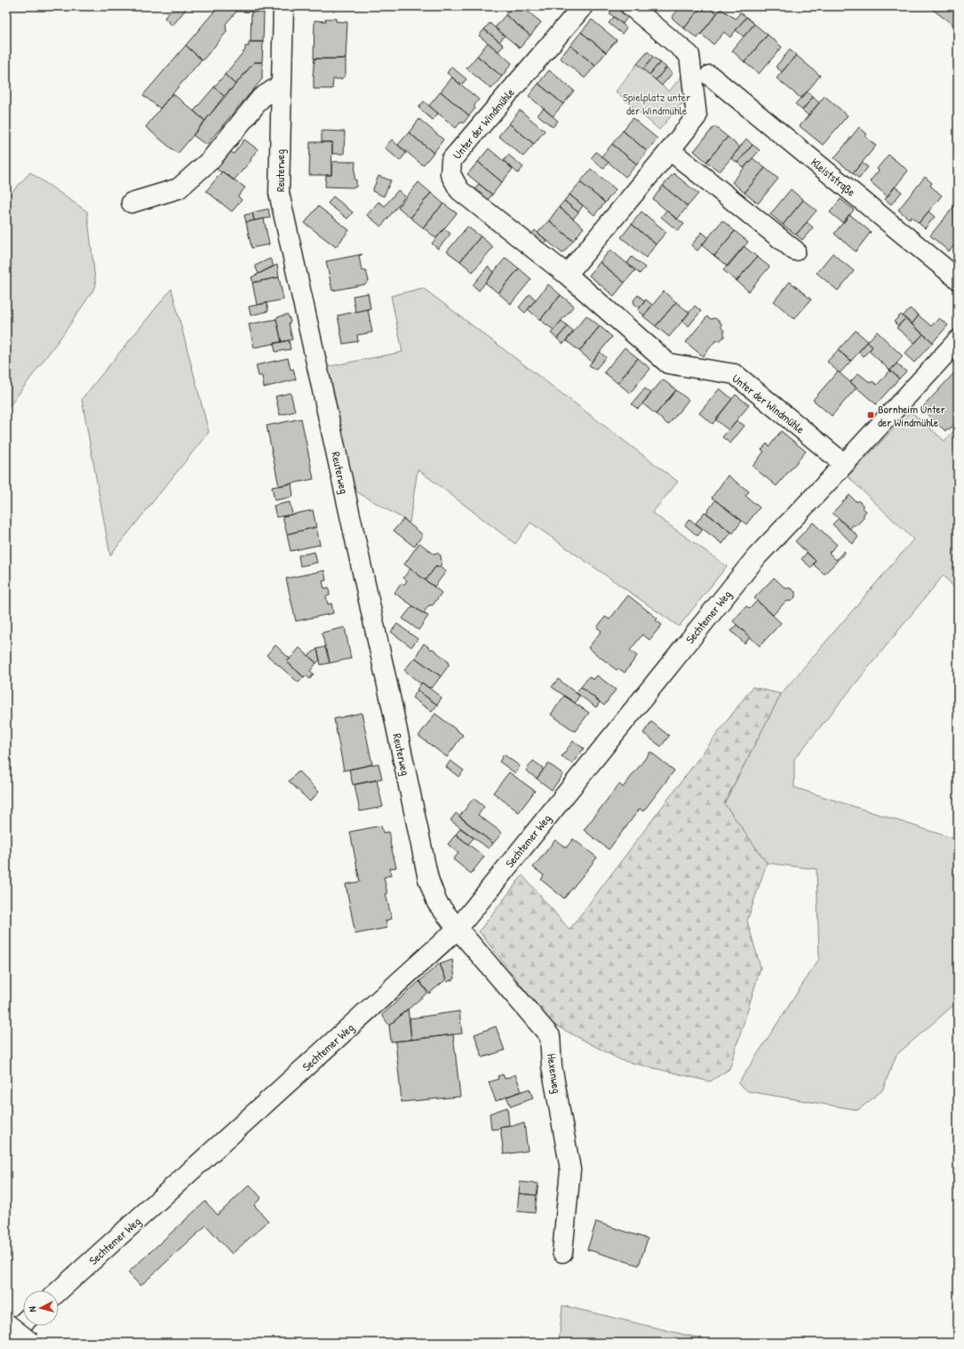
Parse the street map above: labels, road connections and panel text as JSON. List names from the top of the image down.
{
  "streets": {
    "street": [
      "Unter der Windmühle",
      "Reuterweg",
      "Kleiststraße",
      "Sechtemer Weg",
      "Hexenweg"
    ]
  },
  "crossings": [
    ["Unter der Windmühle", "Sechtemer Weg"],
    ["Reuterweg", "Sechtemer Weg"],
    ["Reuterweg", "Hexenweg"],
    ["Sechtemer Weg", "Hexenweg"]
  ],
  "parks": ["Spielplatz unter der Windmühle"],
  "places": {
    "transit": ["Bornheim Unter der Windmühle"]
  },
  "north": "left"
}
